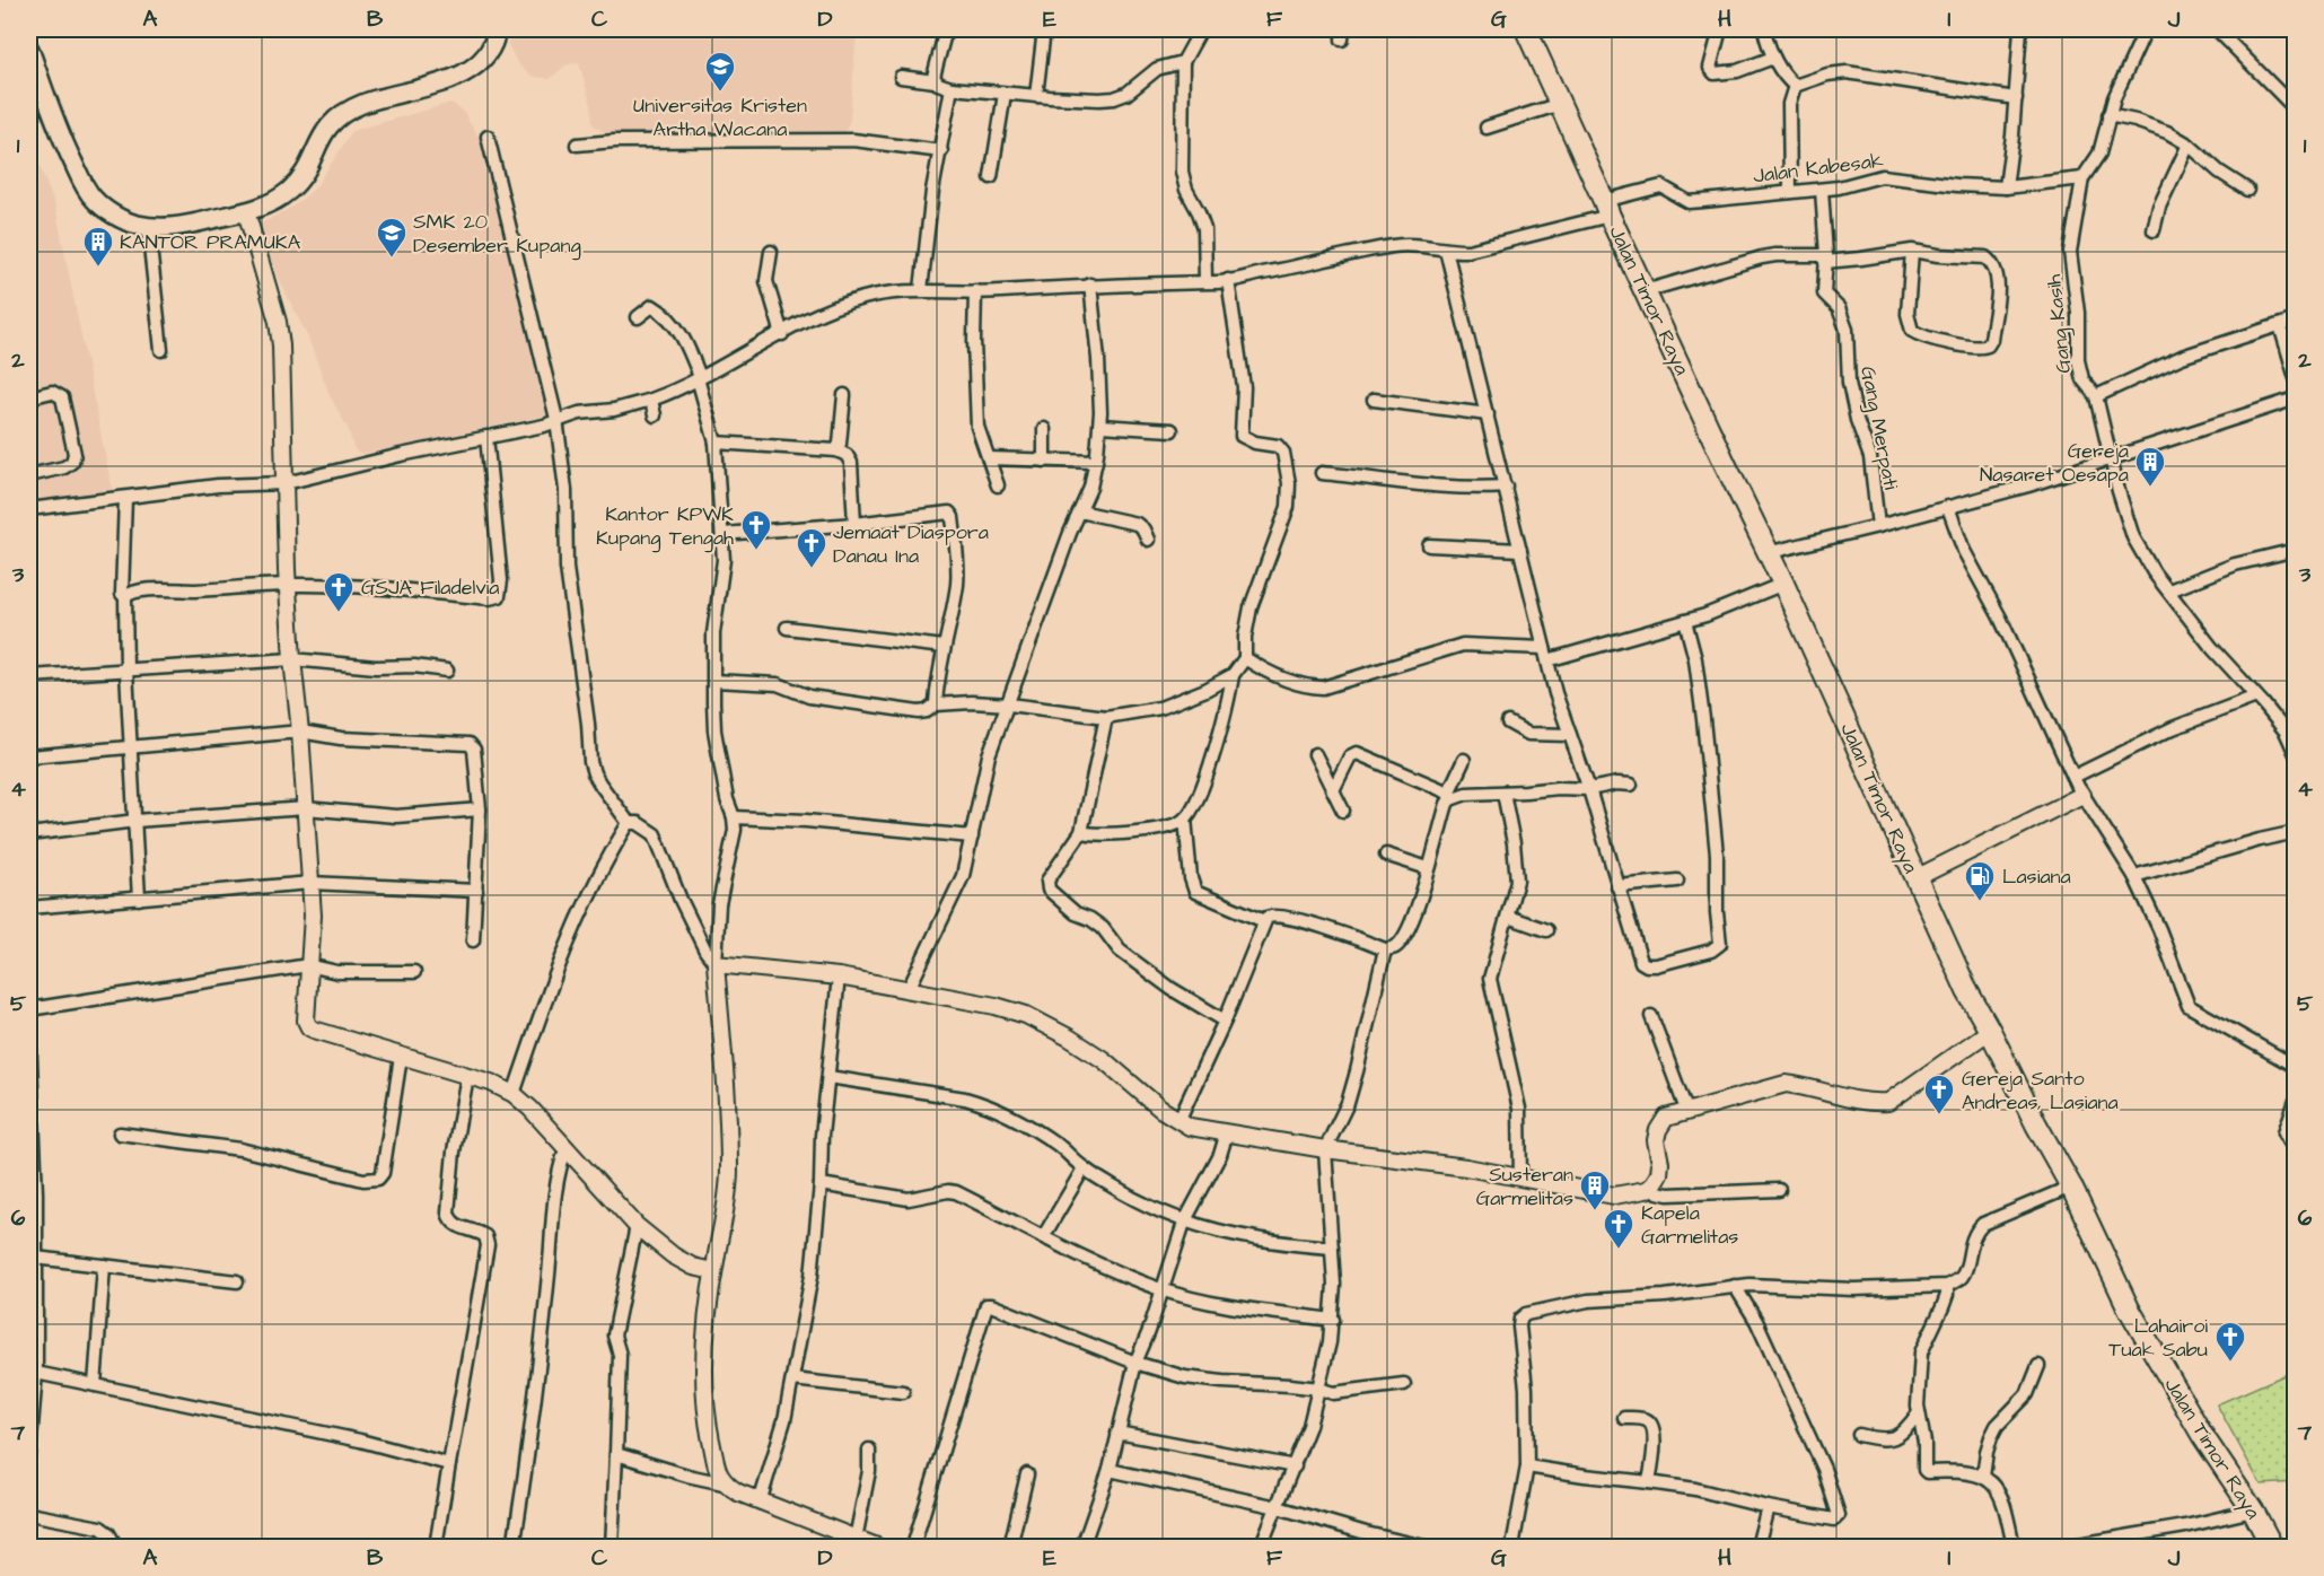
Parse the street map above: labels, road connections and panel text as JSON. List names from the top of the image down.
{
  "streets": {
    "highway": ["Jalan Timor Raya"],
    "street": ["Jalan Kabesak", "Gang Kasih", "Gang Merpati"]
  },
  "crossings": [
    ["Jalan Kabesak", "Jalan Timor Raya"],
    ["Jalan Kabesak", "Gang Kasih"],
    ["Jalan Kabesak", "Gang Merpati"]
  ],
  "places": {
    "school or university": ["Universitas Kristen Artha Wacana", "SMK 20 Desember Kupang"],
    "building": ["KANTOR PRAMUKA", "Gereja Nasaret Oesapa", "Susteran Garmelitas"],
    "church": [
      "Kantor KPWK Kupang Tengah",
      "Jemaat Diaspora Danau Ina",
      "GSJA Filadelvia",
      "Gereja Santo Andreas, Lasiana",
      "Kapela Garmelitas",
      "Lahairoi Tuak Sabu"
    ],
    "fuel station": ["Lasiana"]
  },
  "grid": {
    "columns": [
      "A",
      "B",
      "C",
      "D",
      "E",
      "F",
      "G",
      "H",
      "I",
      "J"
    ],
    "rows": [
      "1",
      "2",
      "3",
      "4",
      "5",
      "6",
      "7"
    ]
  }
}
